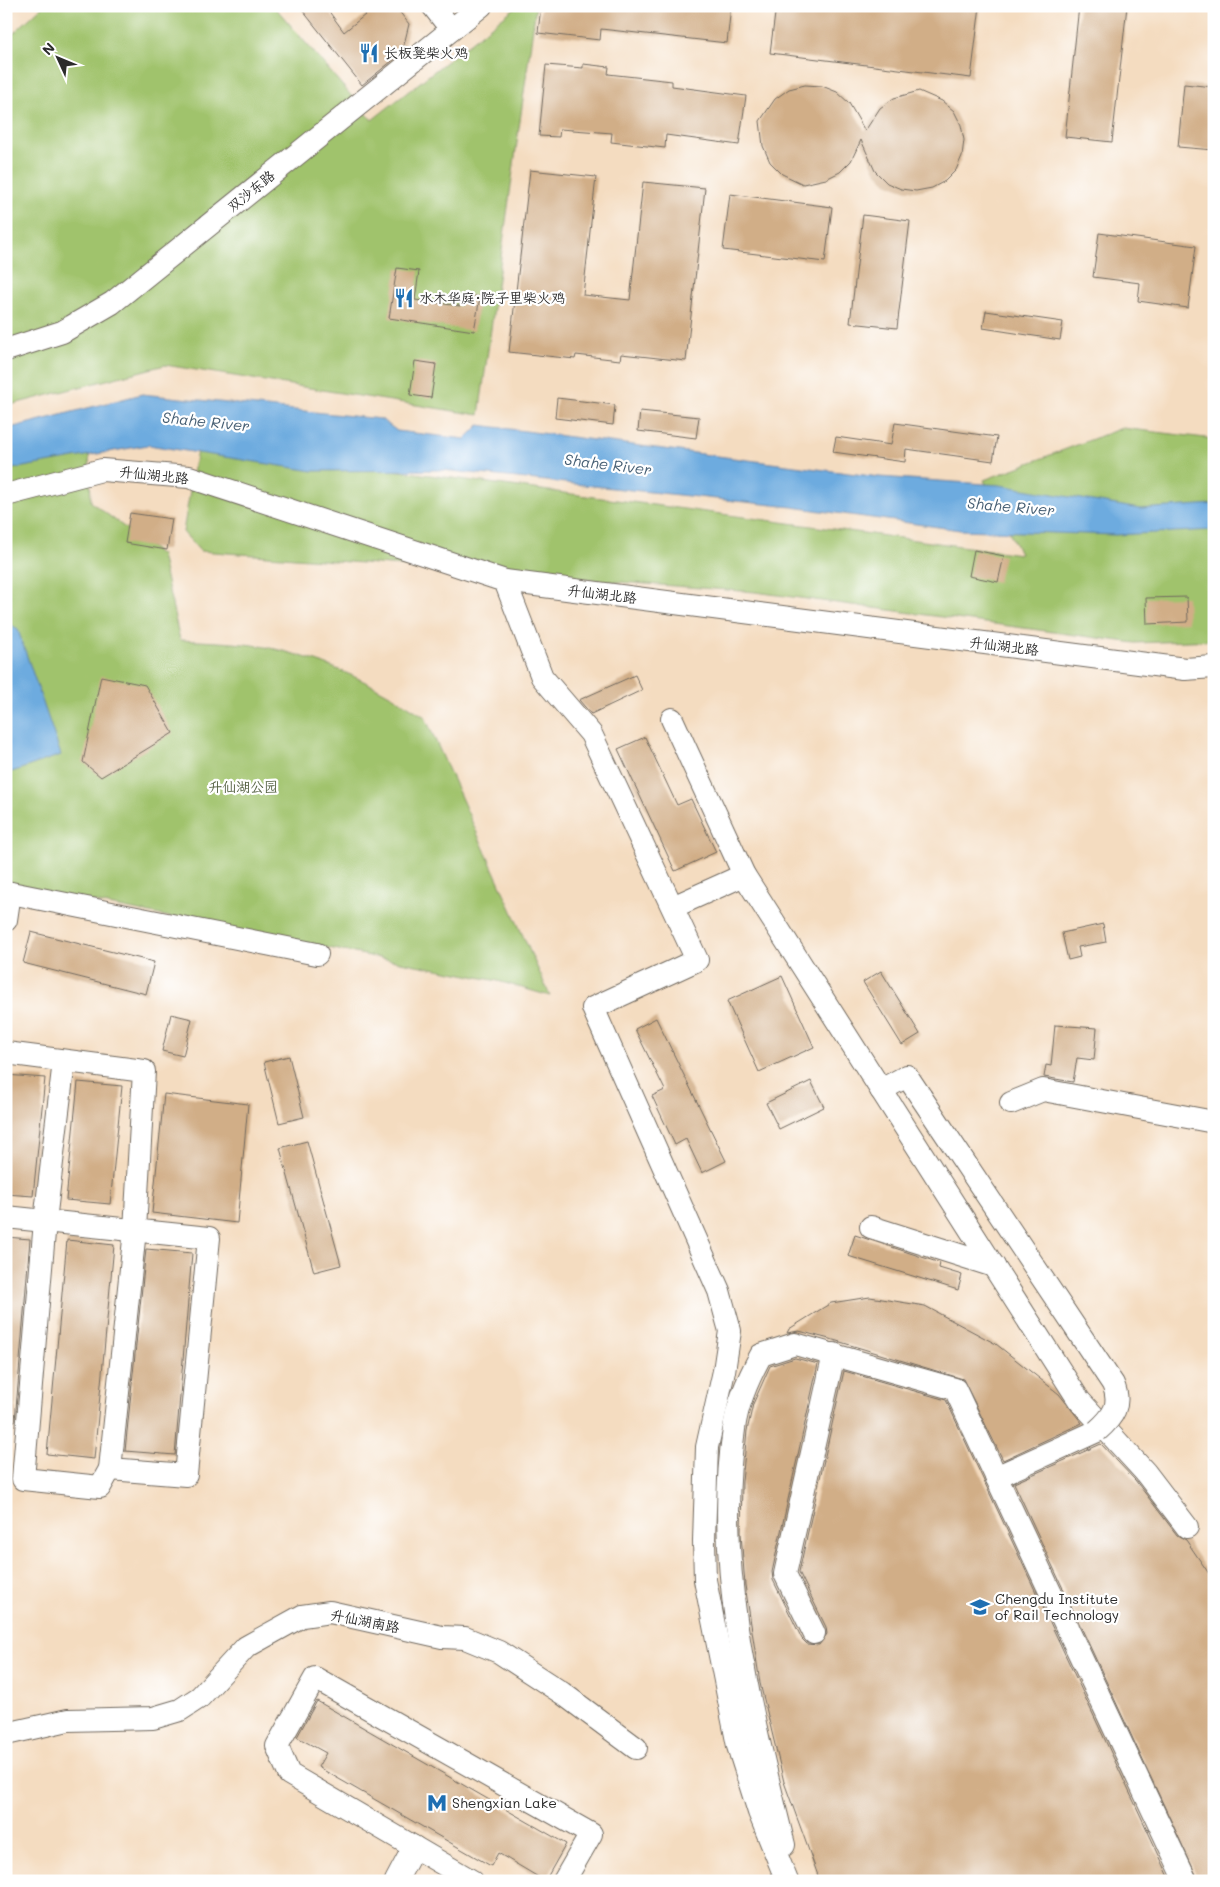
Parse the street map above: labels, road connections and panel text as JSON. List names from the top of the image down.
{
  "streets": {
    "street": ["双沙东路", "升仙湖北路", "升仙湖南路"]
  },
  "water": ["Shahe River"],
  "parks": ["升仙湖公园"],
  "places": {
    "restaurant": ["长板凳柴火鸡", "水木华庭·院子里柴火鸡"],
    "school or university": ["Chengdu Institute of Rail Technology"],
    "metro station": ["Shengxian Lake"]
  },
  "north": "top left"
}
